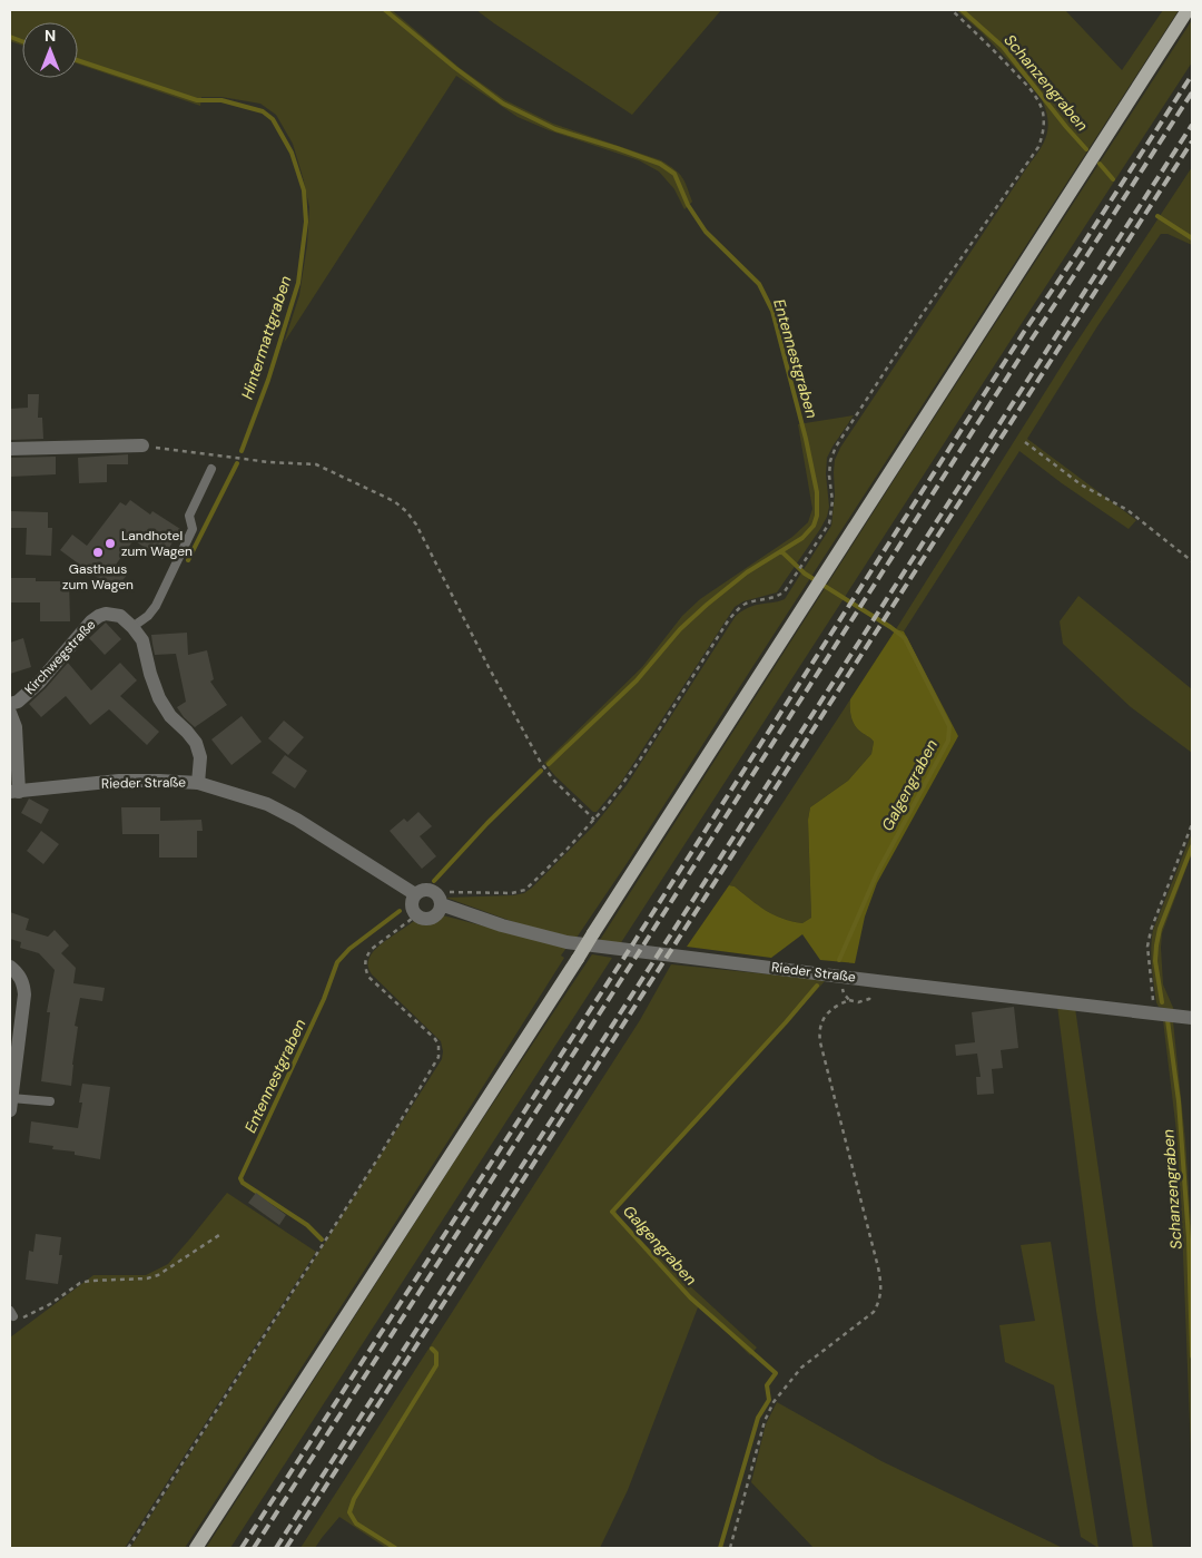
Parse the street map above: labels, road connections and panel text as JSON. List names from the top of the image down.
{
  "streets": {
    "street": ["Kirchwegstraße", "Rieder Straße"]
  },
  "water": [
    "Schanzengraben",
    "Hintermattgraben",
    "Entennestgraben",
    "Galgengraben"
  ],
  "places": ["Landhotel zum Wagen", "Gasthaus zum Wagen"],
  "north": "top"
}
